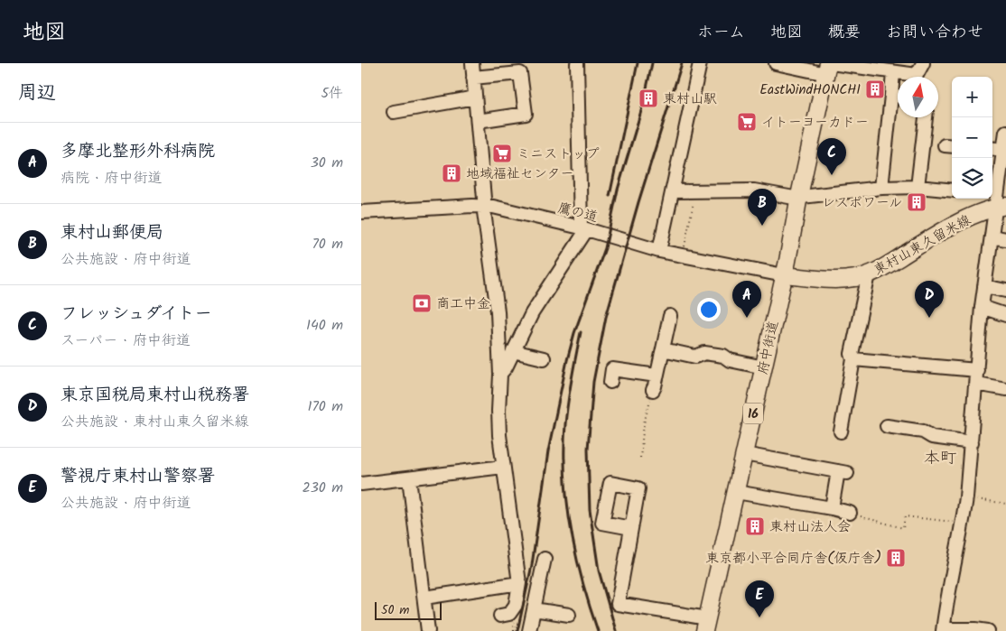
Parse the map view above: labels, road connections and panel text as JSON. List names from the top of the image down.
{
  "streets": {
    "main road": ["東村山東久留米線", "府中街道", "16"],
    "street": ["鷹の道"]
  },
  "crossings": [
    ["鷹の道", "東村山東久留米線"],
    ["鷹の道", "府中街道"],
    ["東村山東久留米線", "府中街道"]
  ],
  "districts": ["本町"],
  "places": {
    "building": [
      "EastWindHONCHI",
      "東村山駅",
      "地域福祉センター",
      "レスポワール",
      "東村山法人会",
      "東京都小平合同庁舎(仮庁舎)"
    ],
    "supermarket": ["イトーヨーカドー", "ミニストップ"],
    "bank": ["商工中金"]
  },
  "scale_bar": "50 m",
  "north": "top",
  "page": {
    "header": "地図",
    "nav": [
      "ホーム",
      "地図",
      "概要",
      "お問い合わせ"
    ],
    "heading": ["周辺", "5件"],
    "map_buttons": ["+", "−"],
    "list": [
      {
        "mark": "A",
        "name": "多摩北整形外科病院",
        "note": "病院 · 府中街道",
        "value": "30 m"
      },
      {
        "mark": "B",
        "name": "東村山郵便局",
        "note": "公共施設 · 府中街道",
        "value": "70 m"
      },
      {
        "mark": "C",
        "name": "フレッシュダイトー",
        "note": "スーパー · 府中街道",
        "value": "140 m"
      },
      {
        "mark": "D",
        "name": "東京国税局東村山税務署",
        "note": "公共施設 · 東村山東久留米線",
        "value": "170 m"
      },
      {
        "mark": "E",
        "name": "警視庁東村山警察署",
        "note": "公共施設 · 府中街道",
        "value": "230 m"
      }
    ],
    "pins": [
      "C",
      "B",
      "A",
      "D",
      "E"
    ],
    "scale": "50 m"
  }
}
